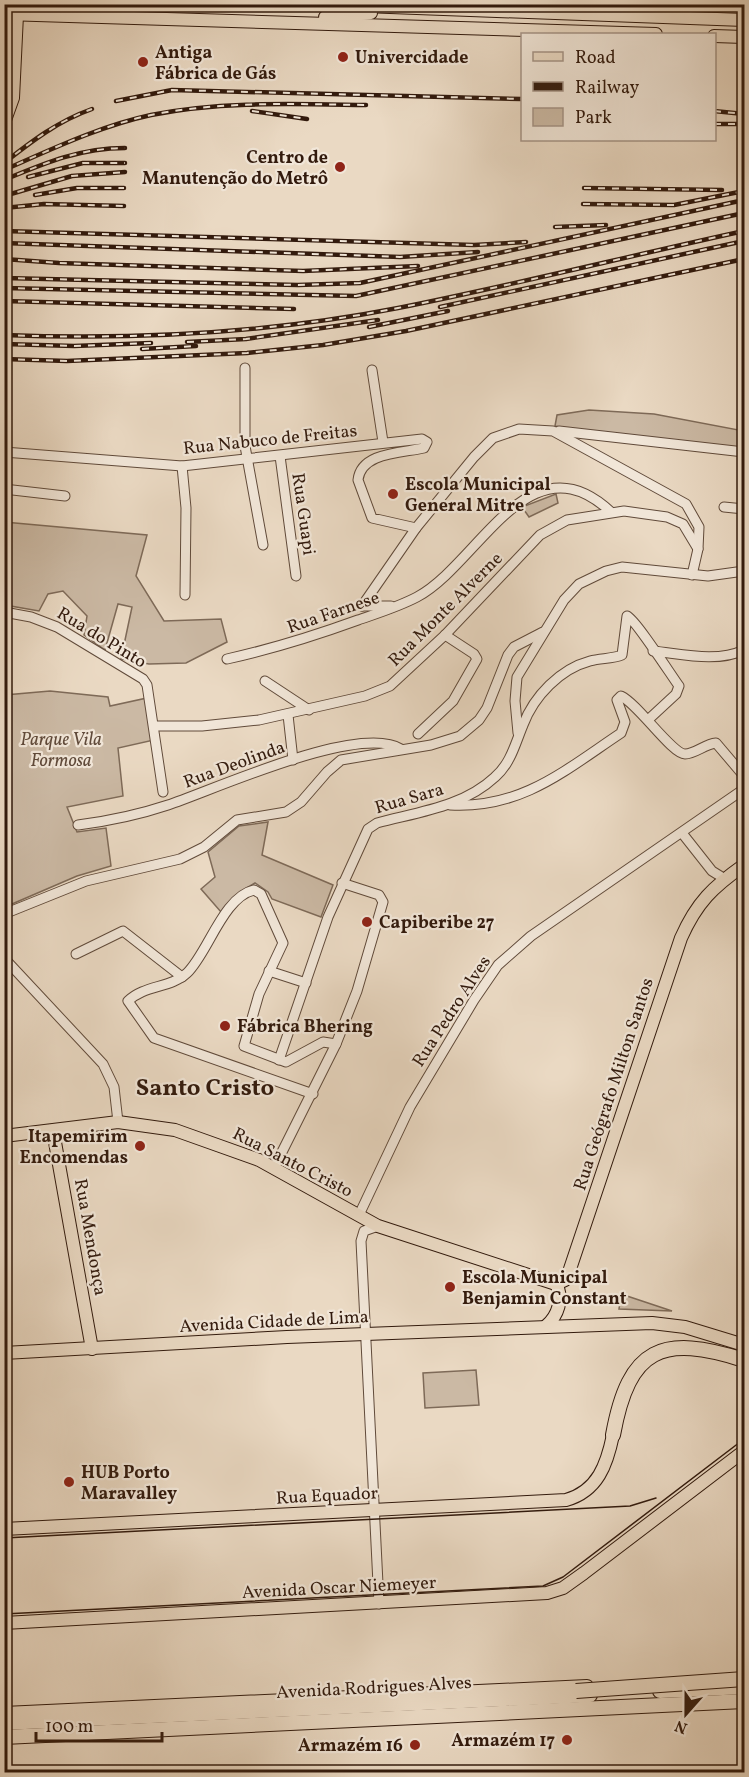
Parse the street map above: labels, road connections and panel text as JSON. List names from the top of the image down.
{
  "streets": {
    "highway": ["Avenida Rodrigues Alves"],
    "main road": [
      "Rua Geógrafo Milton Santos",
      "Rua Santo Cristo",
      "Rua Mendonça",
      "Avenida Cidade de Lima",
      "Rua Equador",
      "Avenida Oscar Niemeyer"
    ],
    "street": [
      "Rua Nabuco de Freitas",
      "Rua Guapi",
      "Rua Monte Alverne",
      "Rua Farnese",
      "Rua do Pinto",
      "Rua Deolinda",
      "Rua Sara",
      "Rua Pedro Alves"
    ]
  },
  "crossings": [
    ["Rua Nabuco de Freitas", "Rua Guapi"],
    ["Rua Nabuco de Freitas", "Rua Farnese"],
    ["Rua Monte Alverne", "Rua do Pinto"],
    ["Rua Pedro Alves", "Rua Santo Cristo"],
    ["Rua Geógrafo Milton Santos", "Rua Santo Cristo"],
    ["Rua Santo Cristo", "Rua Mendonça"],
    ["Rua Mendonça", "Avenida Cidade de Lima"]
  ],
  "districts": ["Santo Cristo"],
  "parks": ["Parque Vila Formosa"],
  "places": [
    "Univercidade",
    "Antiga Fábrica de Gás",
    "Centro de Manutenção do Metrô",
    "Escola Municipal General Mitre",
    "Capiberibe 27",
    "Fábrica Bhering",
    "Itapemirim Encomendas",
    "Escola Municipal Benjamin Constant",
    "HUB Porto Maravalley",
    "Armazém 17",
    "Armazém 16"
  ],
  "legend": ["Road", "Railway", "Park"],
  "scale_bar": "100 m",
  "north": "bottom"
}
